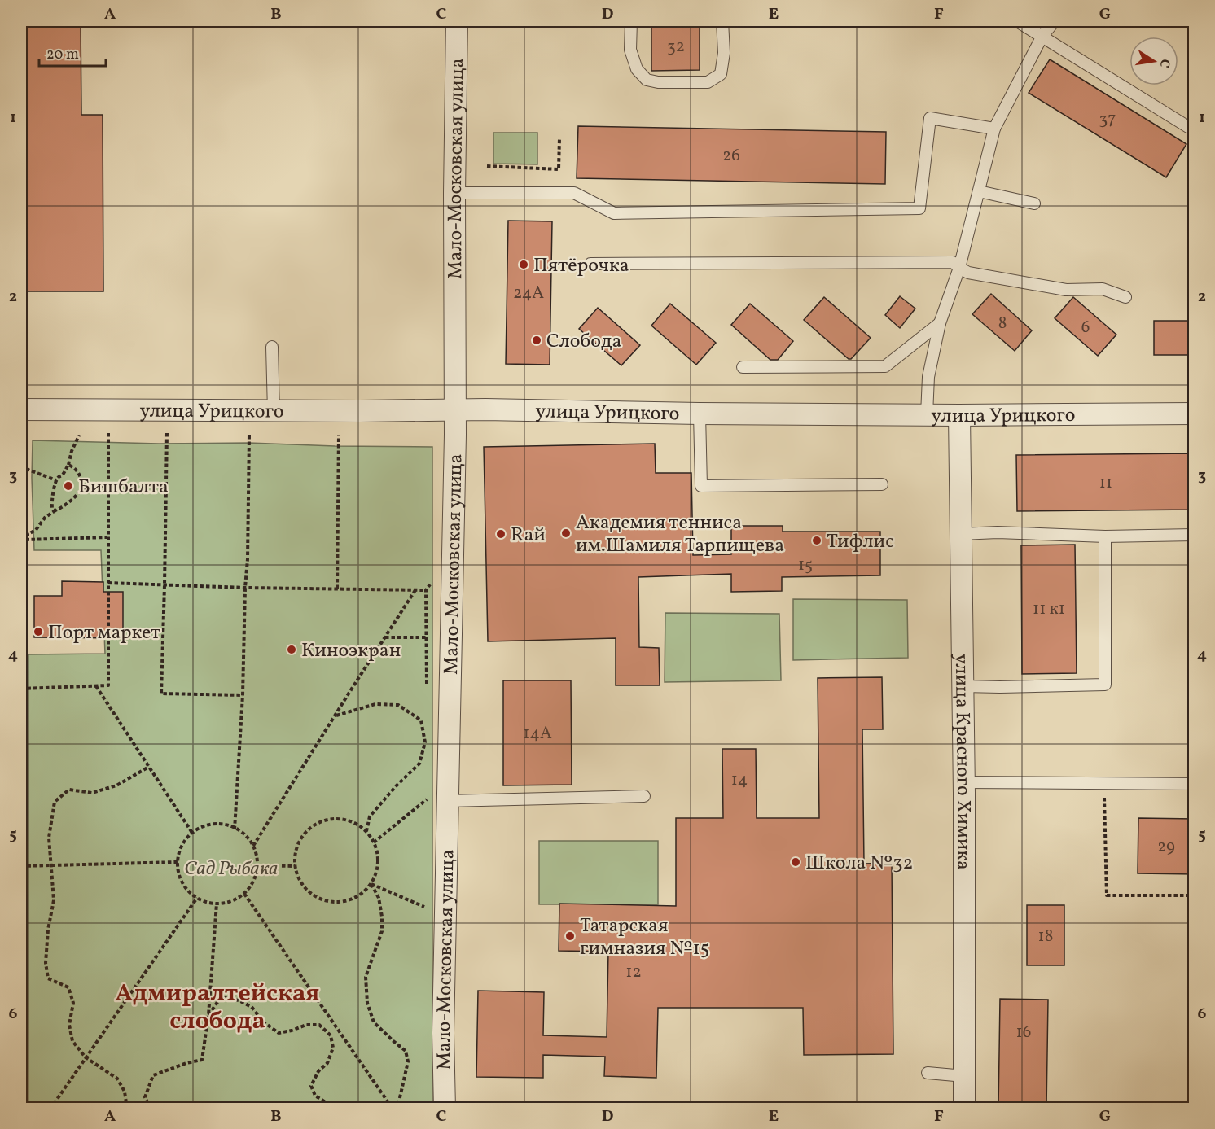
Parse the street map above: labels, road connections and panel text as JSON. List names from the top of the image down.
{
  "streets": {
    "street": ["Мало-Московская улица", "улица Урицкого", "улица Красного Химика"]
  },
  "crossings": [
    ["Мало-Московская улица", "улица Урицкого"],
    ["улица Урицкого", "улица Красного Химика"]
  ],
  "districts": ["Адмиралтейская слобода"],
  "parks": ["Сад Рыбака"],
  "places": [
    "Пятёрочка",
    "Слобода",
    "Бишбалта",
    "Академия тенниса им.Шамиля Тарпищева",
    "Rай",
    "Тифлис",
    "Порт маркет",
    "Киноэкран",
    "Школа №32",
    "Татарская гимназия №15"
  ],
  "house_numbers": [
    "32",
    "37",
    "26",
    "24А",
    "8",
    "6",
    "11",
    "15",
    "11 к1",
    "14А",
    "14",
    "29",
    "18",
    "12",
    "16"
  ],
  "scale_bar": "20 m",
  "north": "right",
  "grid": {
    "columns": [
      "A",
      "B",
      "C",
      "D",
      "E",
      "F",
      "G"
    ],
    "rows": [
      "1",
      "2",
      "3",
      "4",
      "5",
      "6"
    ]
  }
}
